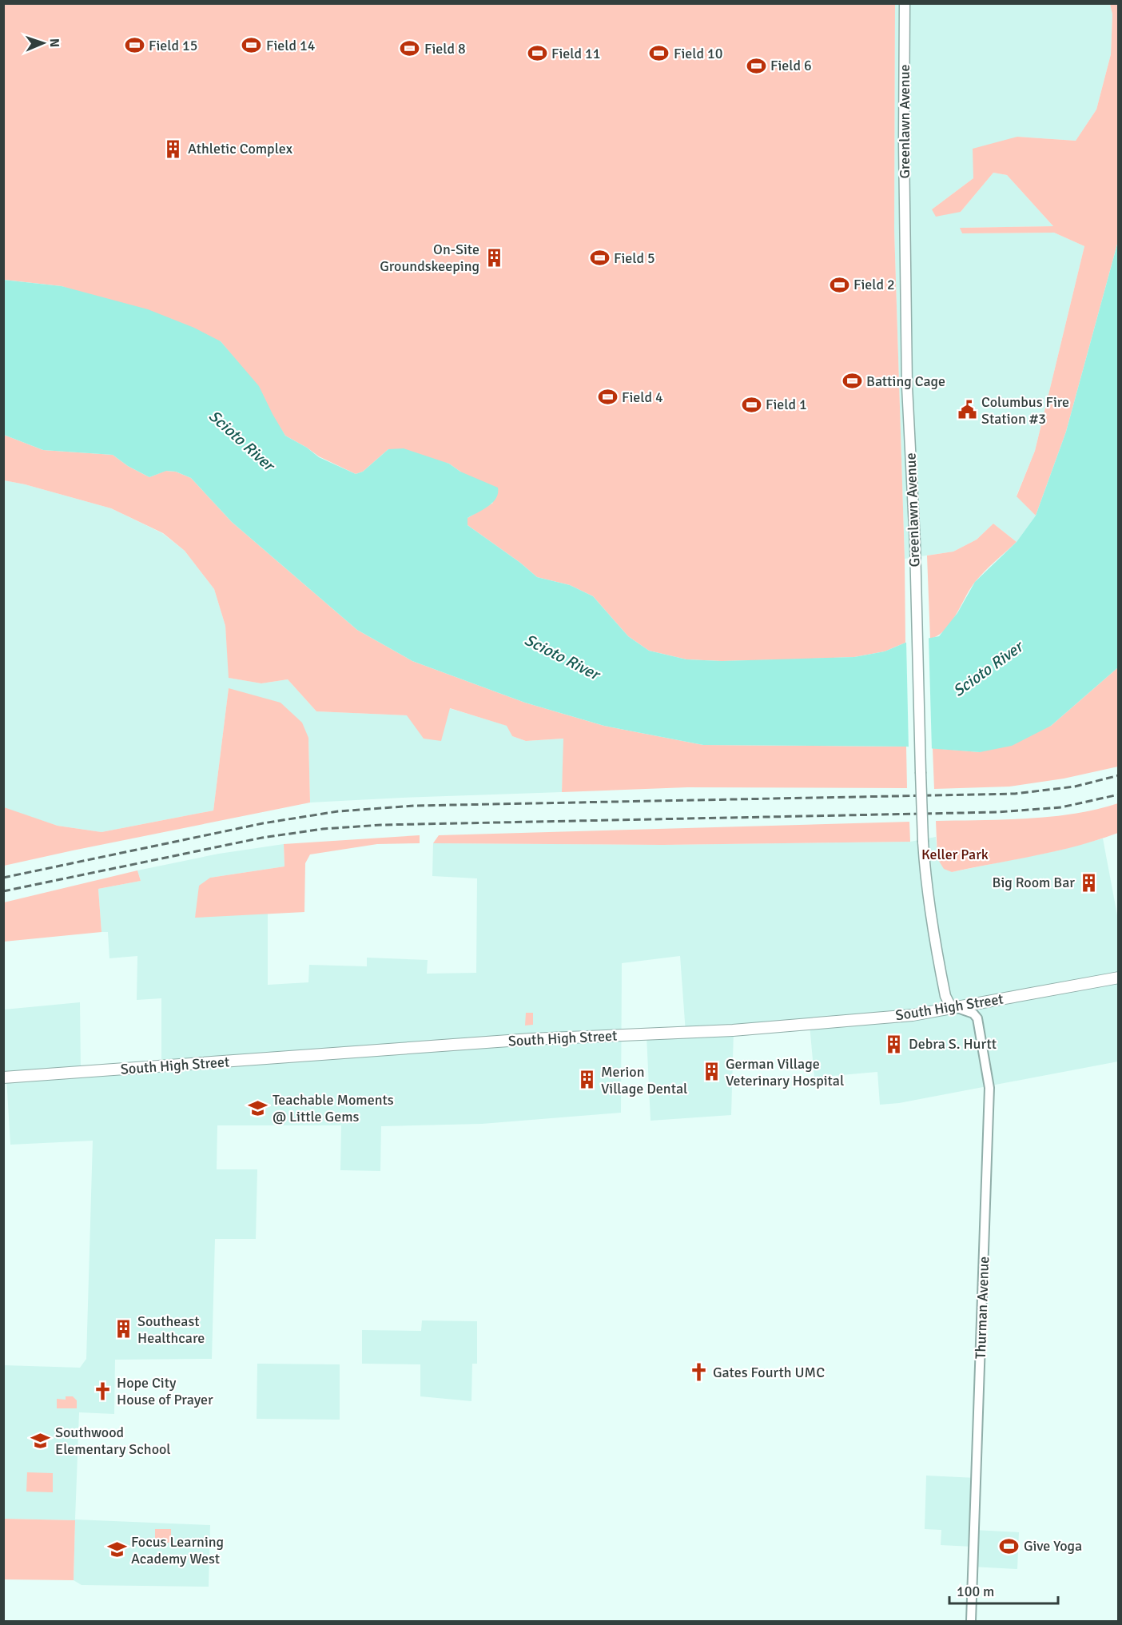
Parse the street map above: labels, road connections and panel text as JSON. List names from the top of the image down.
{
  "streets": {
    "main road": ["Greenlawn Avenue", "South High Street"],
    "street": ["Thurman Avenue"]
  },
  "crossings": [
    ["Greenlawn Avenue", "South High Street"],
    ["Greenlawn Avenue", "Thurman Avenue"],
    ["South High Street", "Thurman Avenue"]
  ],
  "water": ["Scioto River"],
  "parks": ["Keller Park"],
  "places": {
    "sports": [
      "Field 15",
      "Field 14",
      "Field 8",
      "Field 11",
      "Field 10",
      "Field 6",
      "Field 5",
      "Field 2",
      "Batting Cage",
      "Field 4",
      "Field 1",
      "Give Yoga"
    ],
    "building": [
      "Athletic Complex",
      "On-Site Groundskeeping",
      "Big Room Bar",
      "Debra S. Hurtt",
      "German Village Veterinary Hospital",
      "Merion Village Dental",
      "Southeast Healthcare"
    ],
    "public building": ["Columbus Fire Station #3"],
    "school or university": ["Teachable Moments @ Little Gems", "Southwood Elementary School", "Focus Learning Academy West"],
    "church": ["Gates Fourth UMC", "Hope City House of Prayer"]
  },
  "scale_bar": "100 m",
  "north": "right"
}
